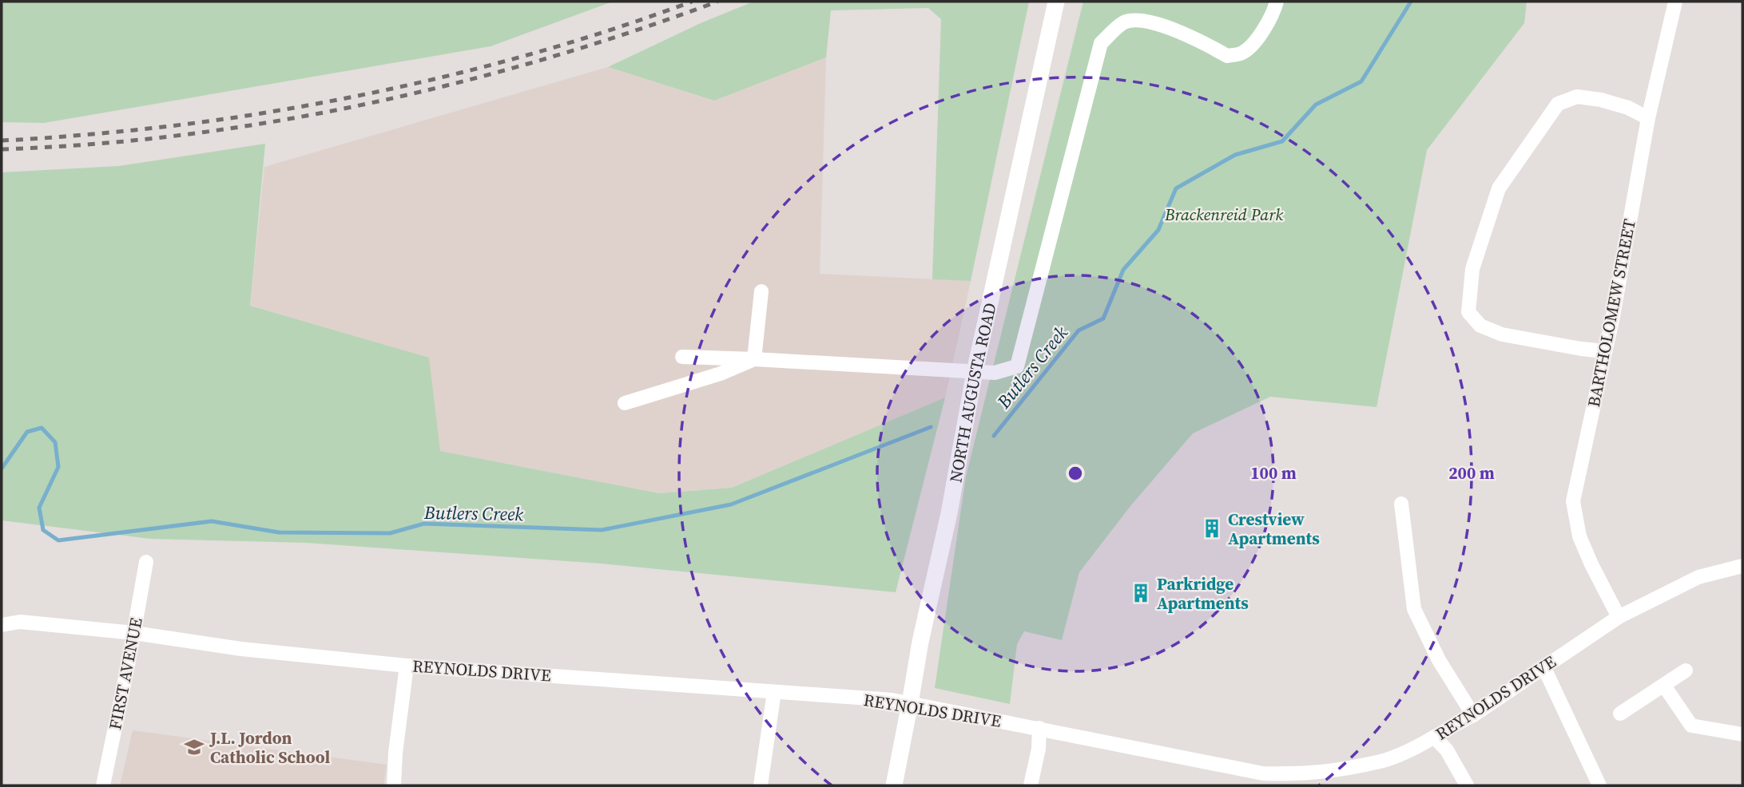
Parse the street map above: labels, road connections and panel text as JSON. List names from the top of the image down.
{
  "streets": {
    "main road": ["NORTH AUGUSTA ROAD"],
    "street": ["BARTHOLOMEW STREET", "REYNOLDS DRIVE", "FIRST AVENUE"]
  },
  "crossings": [
    ["BARTHOLOMEW STREET", "REYNOLDS DRIVE"],
    ["NORTH AUGUSTA ROAD", "REYNOLDS DRIVE"],
    ["REYNOLDS DRIVE", "FIRST AVENUE"]
  ],
  "water": ["Butlers Creek"],
  "parks": ["Brackenreid Park"],
  "places": {
    "building": ["Crestview Apartments", "Parkridge Apartments"],
    "school or university": ["J.L. Jordon Catholic School"]
  },
  "rings": ["100 m", "200 m"]
}
